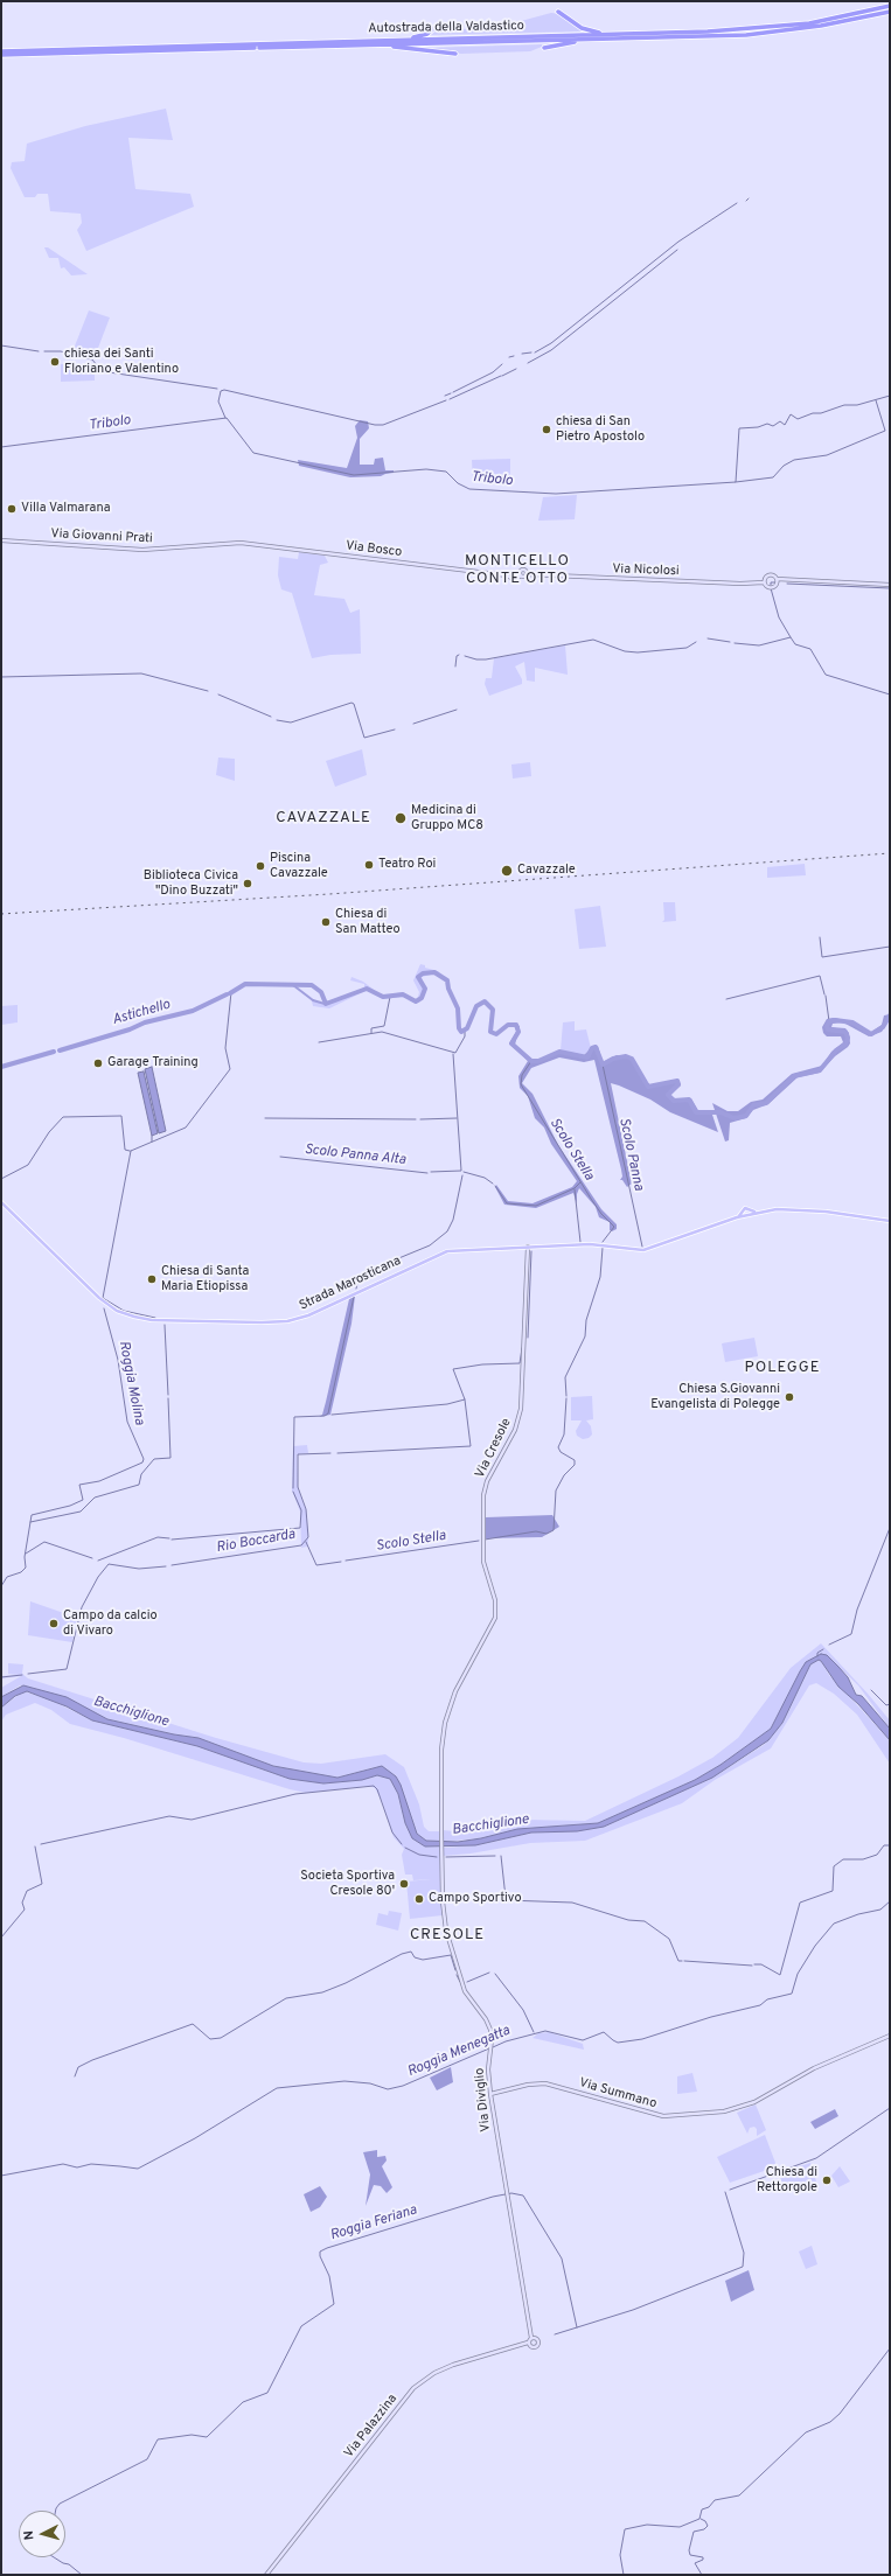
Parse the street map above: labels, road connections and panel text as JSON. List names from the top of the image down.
{
  "streets": {
    "highway": ["Autostrada della Valdastico"],
    "main road": [
      "Via Giovanni Prati",
      "Via Bosco",
      "Via Nicolosi",
      "Strada Marosticana",
      "Via Cresole",
      "Via Summano",
      "Via Diviglio",
      "Via Palazzina"
    ]
  },
  "crossings": [
    ["Via Giovanni Prati", "Via Bosco"],
    ["Via Bosco", "Via Nicolosi"],
    ["Strada Marosticana", "Via Cresole"],
    ["Via Cresole", "Via Diviglio"],
    ["Via Summano", "Via Diviglio"]
  ],
  "districts": [
    "MONTICELLO CONTE OTTO",
    "CAVAZZALE",
    "POLEGGE",
    "CRESOLE"
  ],
  "water": [
    "Tribolo",
    "Astichello",
    "Scolo Stella",
    "Scolo Panna",
    "Scolo Panna Alta",
    "Roggia Molina",
    "Rio Boccarda",
    "Bacchiglione",
    "Roggia Menegatta",
    "Roggia Feriana"
  ],
  "places": [
    "chiesa dei Santi Floriano e Valentino",
    "chiesa di San Pietro Apostolo",
    "Villa Valmarana",
    "Medicina di Gruppo MC8",
    "Teatro Roi",
    "Piscina Cavazzale",
    "Cavazzale",
    "Biblioteca Civica \"Dino Buzzati\"",
    "Chiesa di San Matteo",
    "Garage Training",
    "Chiesa di Santa Maria Etiopissa",
    "Chiesa S.Giovanni Evangelista di Polegge",
    "Campo da calcio di Vivaro",
    "Societa Sportiva Cresole 80'",
    "Campo Sportivo",
    "Chiesa di Rettorgole"
  ],
  "north": "left"
}
